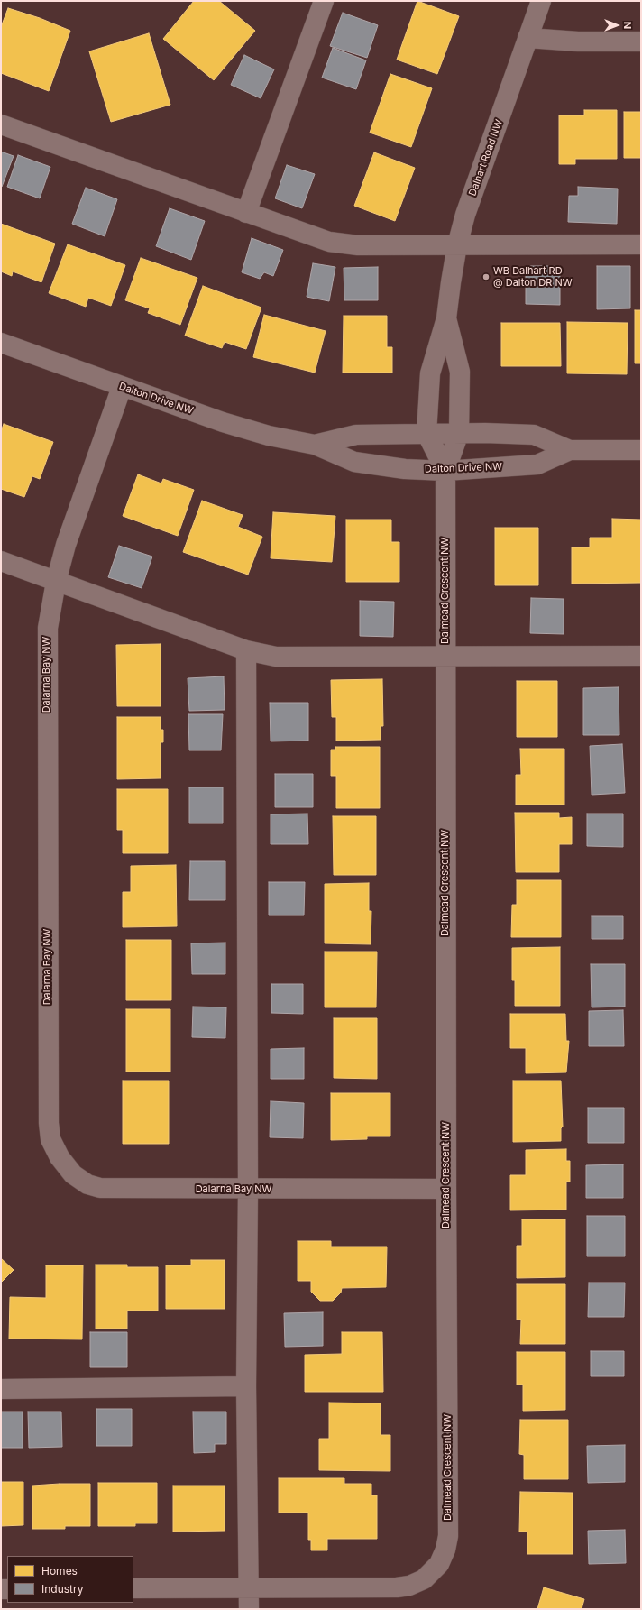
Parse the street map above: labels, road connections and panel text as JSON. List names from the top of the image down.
{
  "streets": {
    "street": [
      "Dalhart Road NW",
      "Dalton Drive NW",
      "Dalmead Crescent NW",
      "Dalarna Bay NW"
    ]
  },
  "crossings": [
    ["Dalhart Road NW", "Dalton Drive NW"],
    ["Dalhart Road NW", "Dalmead Crescent NW"],
    ["Dalton Drive NW", "Dalmead Crescent NW"],
    ["Dalton Drive NW", "Dalarna Bay NW"],
    ["Dalmead Crescent NW", "Dalarna Bay NW"]
  ],
  "places": ["WB Dalhart RD @ Dalton DR NW"],
  "legend": ["Homes", "Industry"],
  "north": "right"
}
